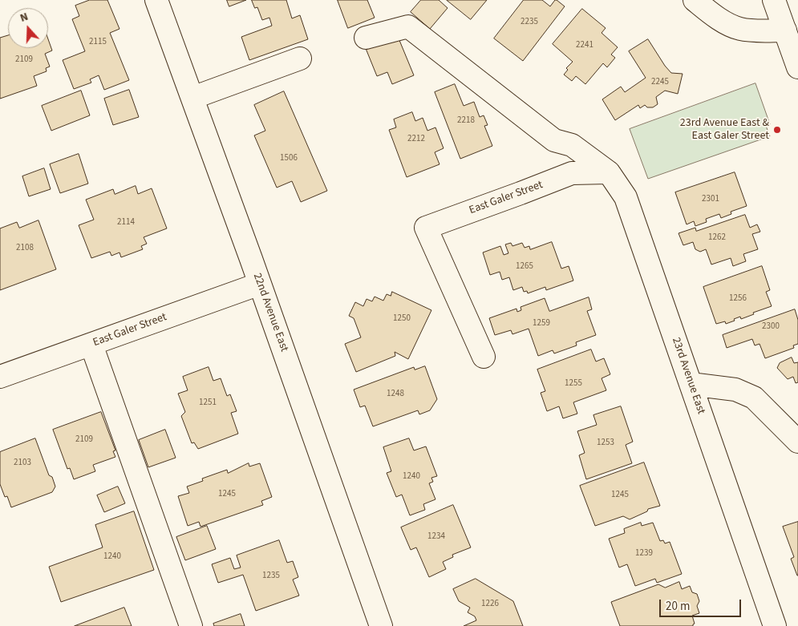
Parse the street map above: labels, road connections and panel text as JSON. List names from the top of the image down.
{
  "streets": {
    "street": ["East Galer Street", "22nd Avenue East", "23rd Avenue East"]
  },
  "crossings": [
    ["East Galer Street", "22nd Avenue East"],
    ["East Galer Street", "23rd Avenue East"]
  ],
  "places": ["23rd Avenue East & East Galer Street"],
  "house_numbers": [
    "2235",
    "2115",
    "2241",
    "2109",
    "2245",
    "2218",
    "2212",
    "1506",
    "2301",
    "2114",
    "1262",
    "2108",
    "1265",
    "1256",
    "1250",
    "1259",
    "2300",
    "1255",
    "1248",
    "1251",
    "2109",
    "1253",
    "2103",
    "1240",
    "1245",
    "1245",
    "1234",
    "1239",
    "1240",
    "1235",
    "1226"
  ],
  "scale_bar": "20 m",
  "north": "top"
}
